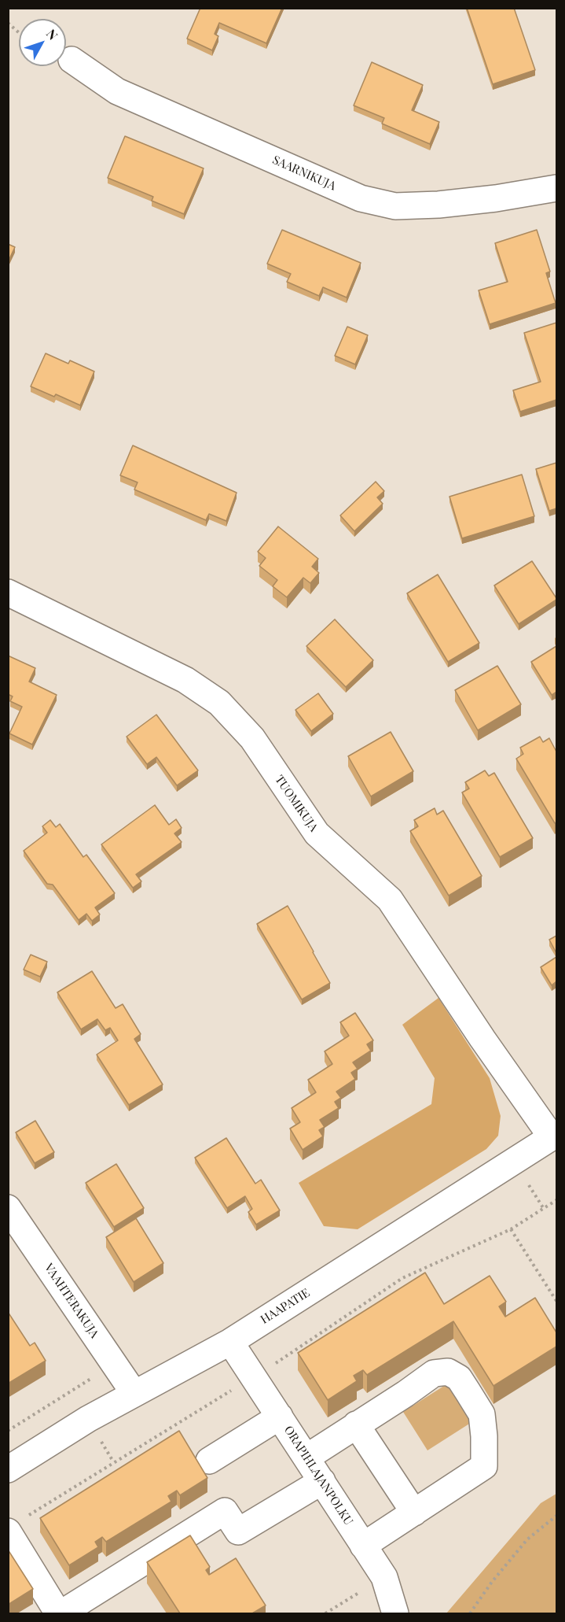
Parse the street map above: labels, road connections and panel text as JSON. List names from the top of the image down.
{
  "streets": {
    "street": [
      "SAARNIKUJA",
      "TUOMIKUJA",
      "VAAHTERAKUJA",
      "HAAPATIE",
      "ORAPIHLAJANPOLKU"
    ]
  },
  "crossings": [
    ["TUOMIKUJA", "HAAPATIE"],
    ["VAAHTERAKUJA", "HAAPATIE"],
    ["HAAPATIE", "ORAPIHLAJANPOLKU"]
  ],
  "north": "top right"
}
